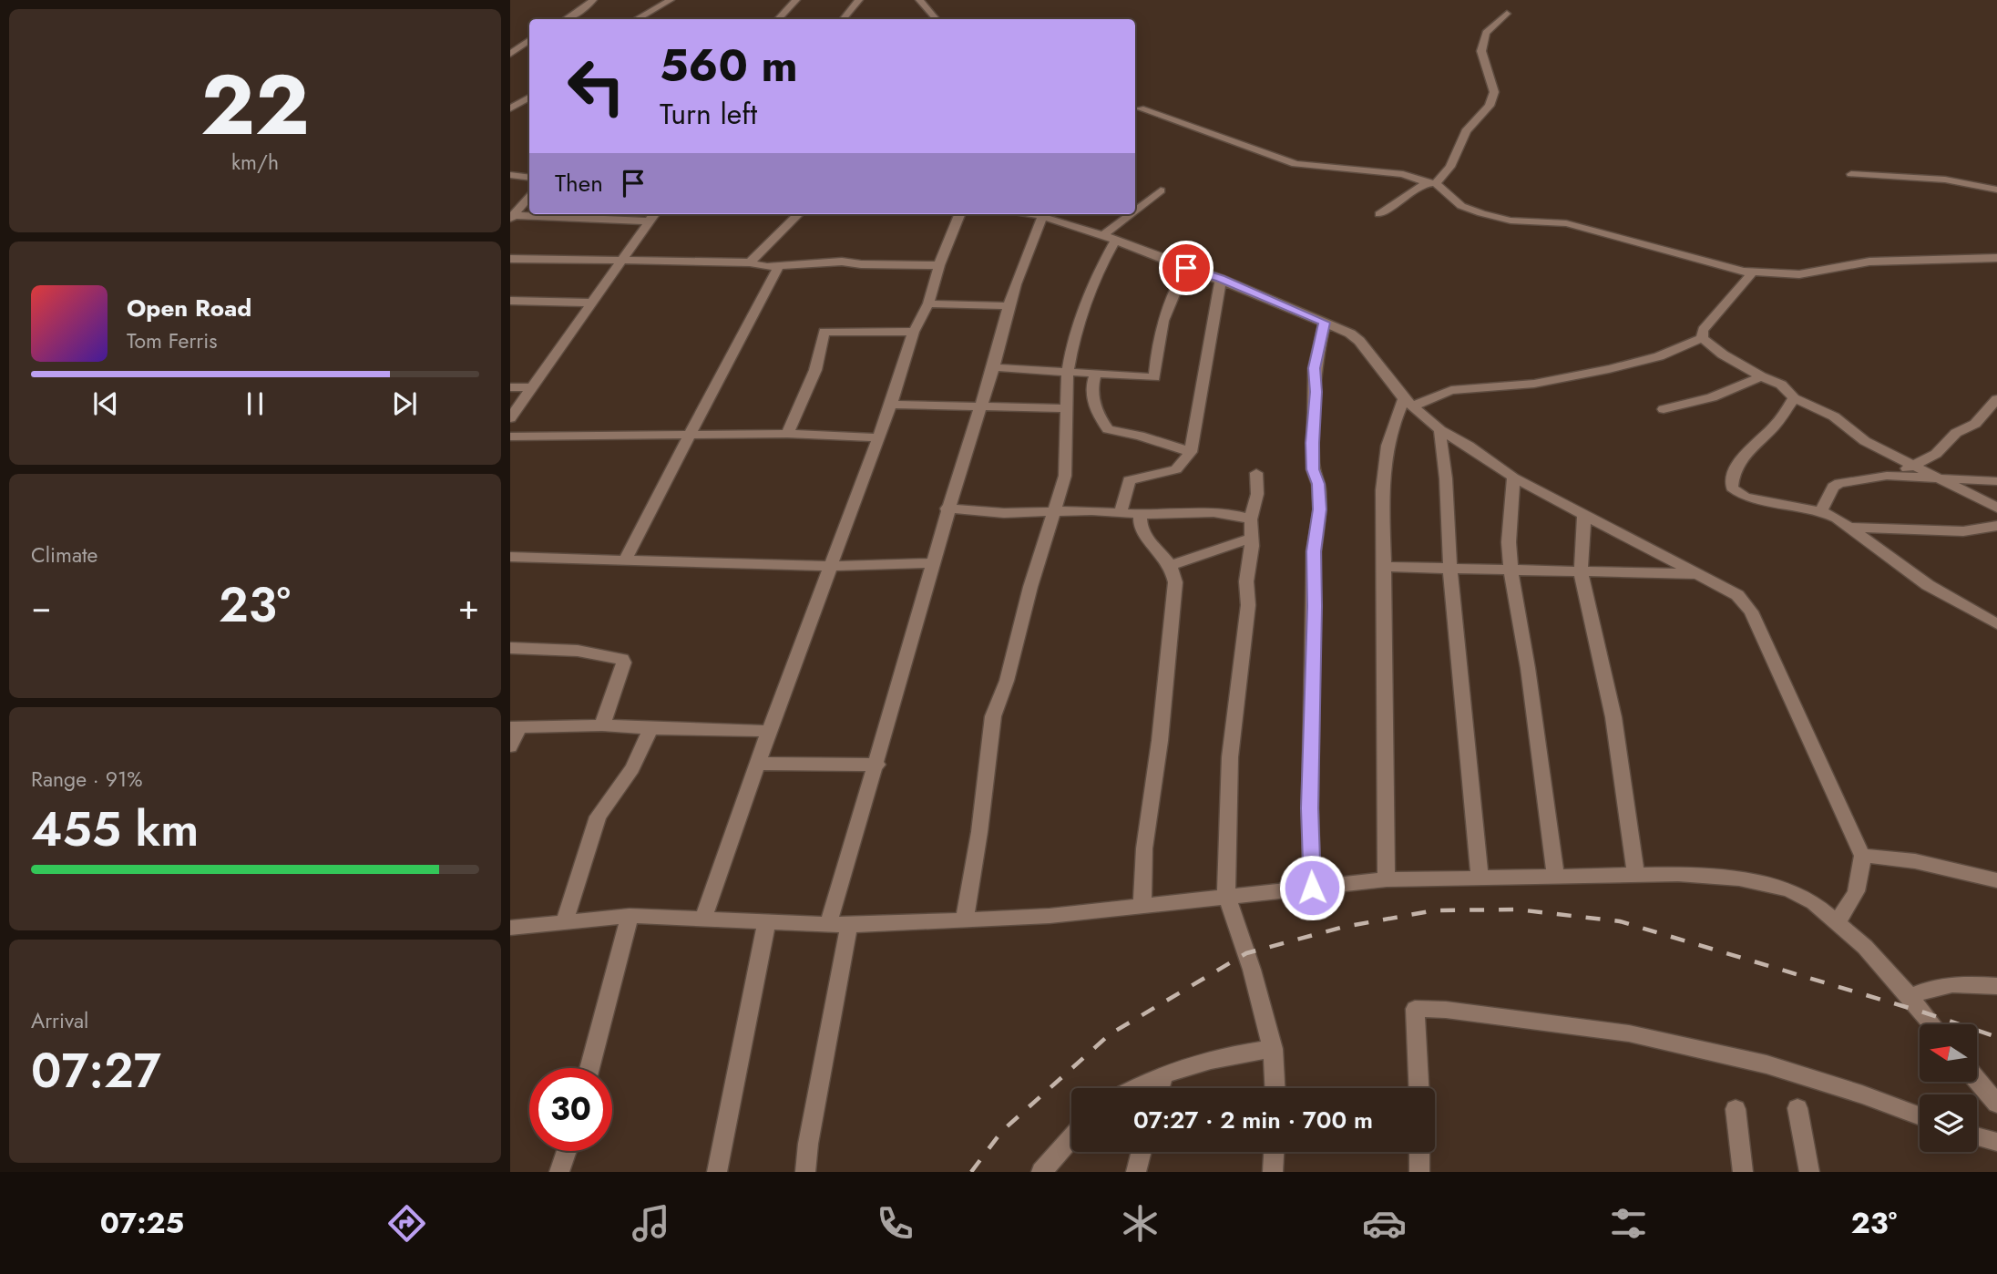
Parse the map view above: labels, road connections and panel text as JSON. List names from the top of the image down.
{
  "north": "left",
  "page": {
    "tile": [
      ["22", "km/h"],
      "Climate",
      ["Range · 91%", "455 km"],
      ["Arrival", "07:27"]
    ],
    "turn": ["560 m", "Turn left"],
    "then": "Then",
    "song": ["Open Road", "Tom Ferris"],
    "heat": ["−", "23°", "+"],
    "limit": "30",
    "trip": "07:27 · 2 min · 700 m",
    "tabs": ["07:25", "23°"]
  }
}
